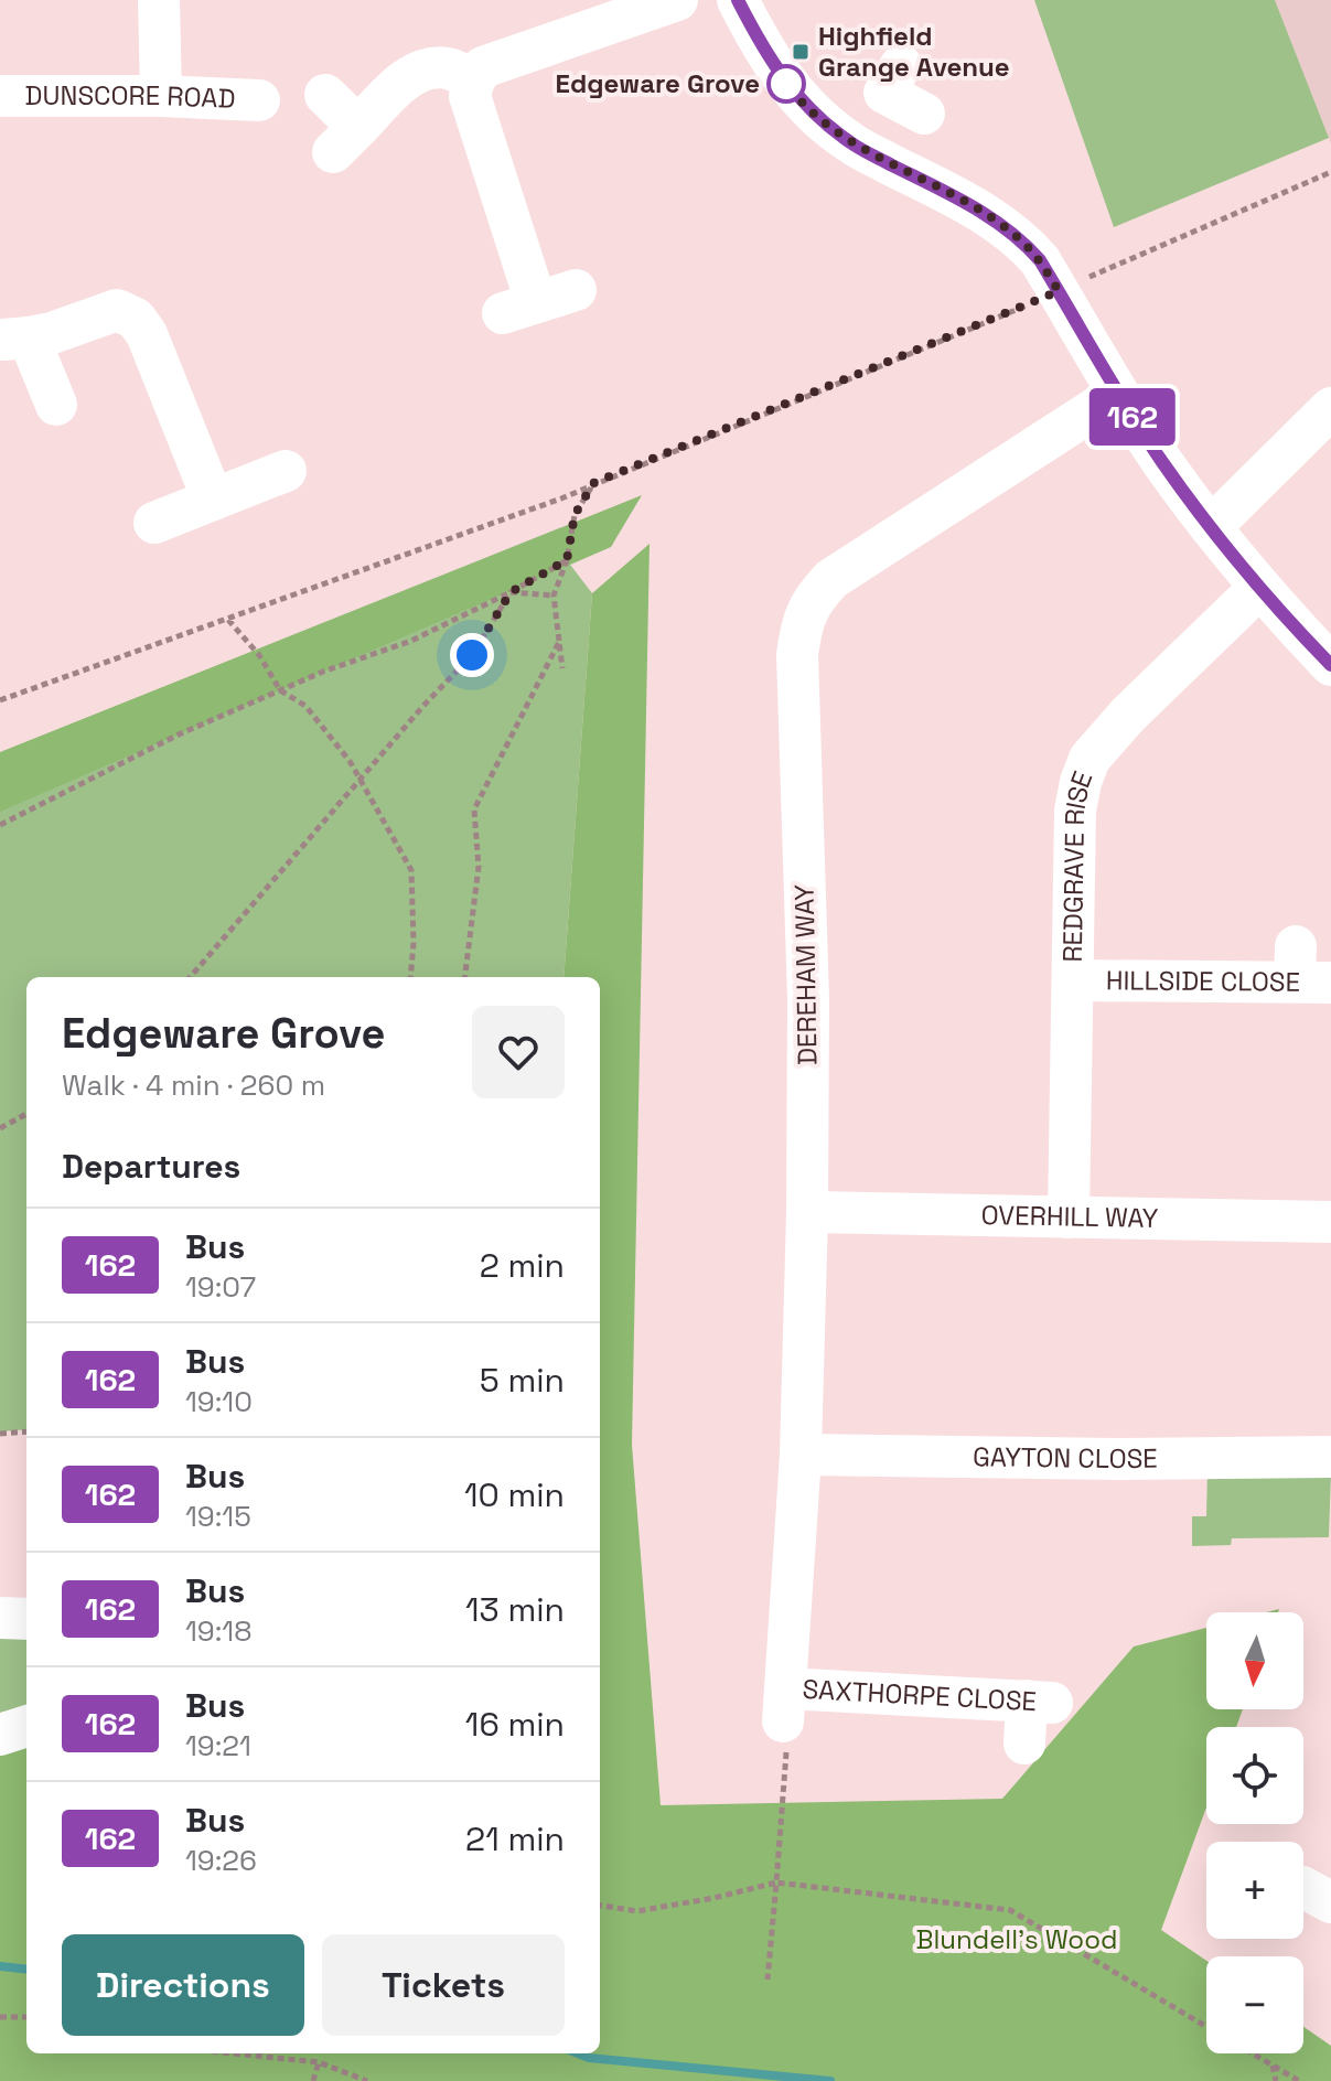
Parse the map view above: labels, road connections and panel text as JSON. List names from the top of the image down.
{
  "streets": {
    "street": [
      "DUNSCORE ROAD",
      "REDGRAVE RISE",
      "DEREHAM WAY",
      "HILLSIDE CLOSE",
      "OVERHILL WAY",
      "GAYTON CLOSE",
      "SAXTHORPE CLOSE"
    ]
  },
  "crossings": [
    ["REDGRAVE RISE", "HILLSIDE CLOSE"],
    ["REDGRAVE RISE", "OVERHILL WAY"],
    ["DEREHAM WAY", "OVERHILL WAY"],
    ["DEREHAM WAY", "GAYTON CLOSE"],
    ["DEREHAM WAY", "SAXTHORPE CLOSE"]
  ],
  "parks": ["Blundell's Wood"],
  "places": {
    "transit": ["Highfield Grange Avenue"],
    "other": ["Edgeware Grove"]
  },
  "lines": ["bus line 162"],
  "north": "bottom",
  "page": {
    "on_map": "162",
    "heading": [
      ["Edgeware Grove", "Walk · 4 min · 260 m"],
      "Departures"
    ],
    "list": [
      {
        "mark": "162",
        "name": "Bus",
        "note": "19:07",
        "value": "2 min"
      },
      {
        "mark": "162",
        "name": "Bus",
        "note": "19:10",
        "value": "5 min"
      },
      {
        "mark": "162",
        "name": "Bus",
        "note": "19:15",
        "value": "10 min"
      },
      {
        "mark": "162",
        "name": "Bus",
        "note": "19:18",
        "value": "13 min"
      },
      {
        "mark": "162",
        "name": "Bus",
        "note": "19:21",
        "value": "16 min"
      },
      {
        "mark": "162",
        "name": "Bus",
        "note": "19:26",
        "value": "21 min"
      }
    ],
    "map_buttons": ["+", "−"],
    "buttons": ["Directions", "Tickets"]
  }
}
